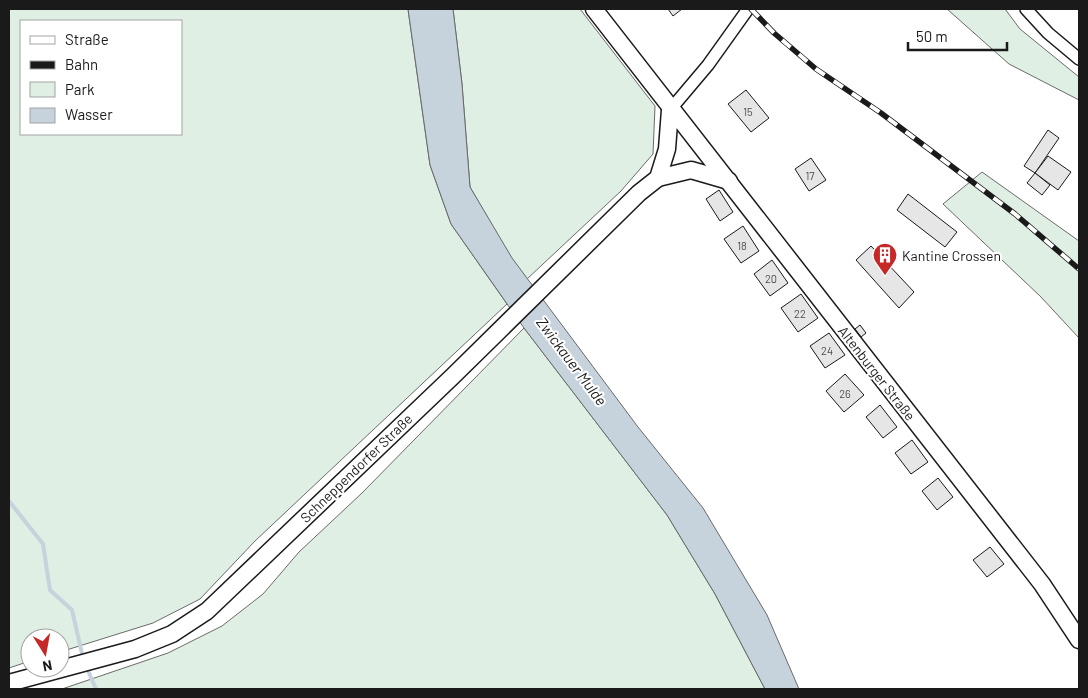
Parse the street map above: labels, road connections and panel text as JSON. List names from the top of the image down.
{
  "streets": {
    "street": ["Altenburger Straße", "Schneppendorfer Straße"]
  },
  "crossings": [
    ["Altenburger Straße", "Schneppendorfer Straße"]
  ],
  "water": ["Zwickauer Mulde"],
  "places": {
    "building": ["Kantine Crossen"]
  },
  "house_numbers": [
    "15",
    "17",
    "18",
    "20",
    "22",
    "24",
    "26"
  ],
  "legend": [
    "Straße",
    "Bahn",
    "Park",
    "Wasser"
  ],
  "scale_bar": "50 m",
  "north": "bottom"
}
